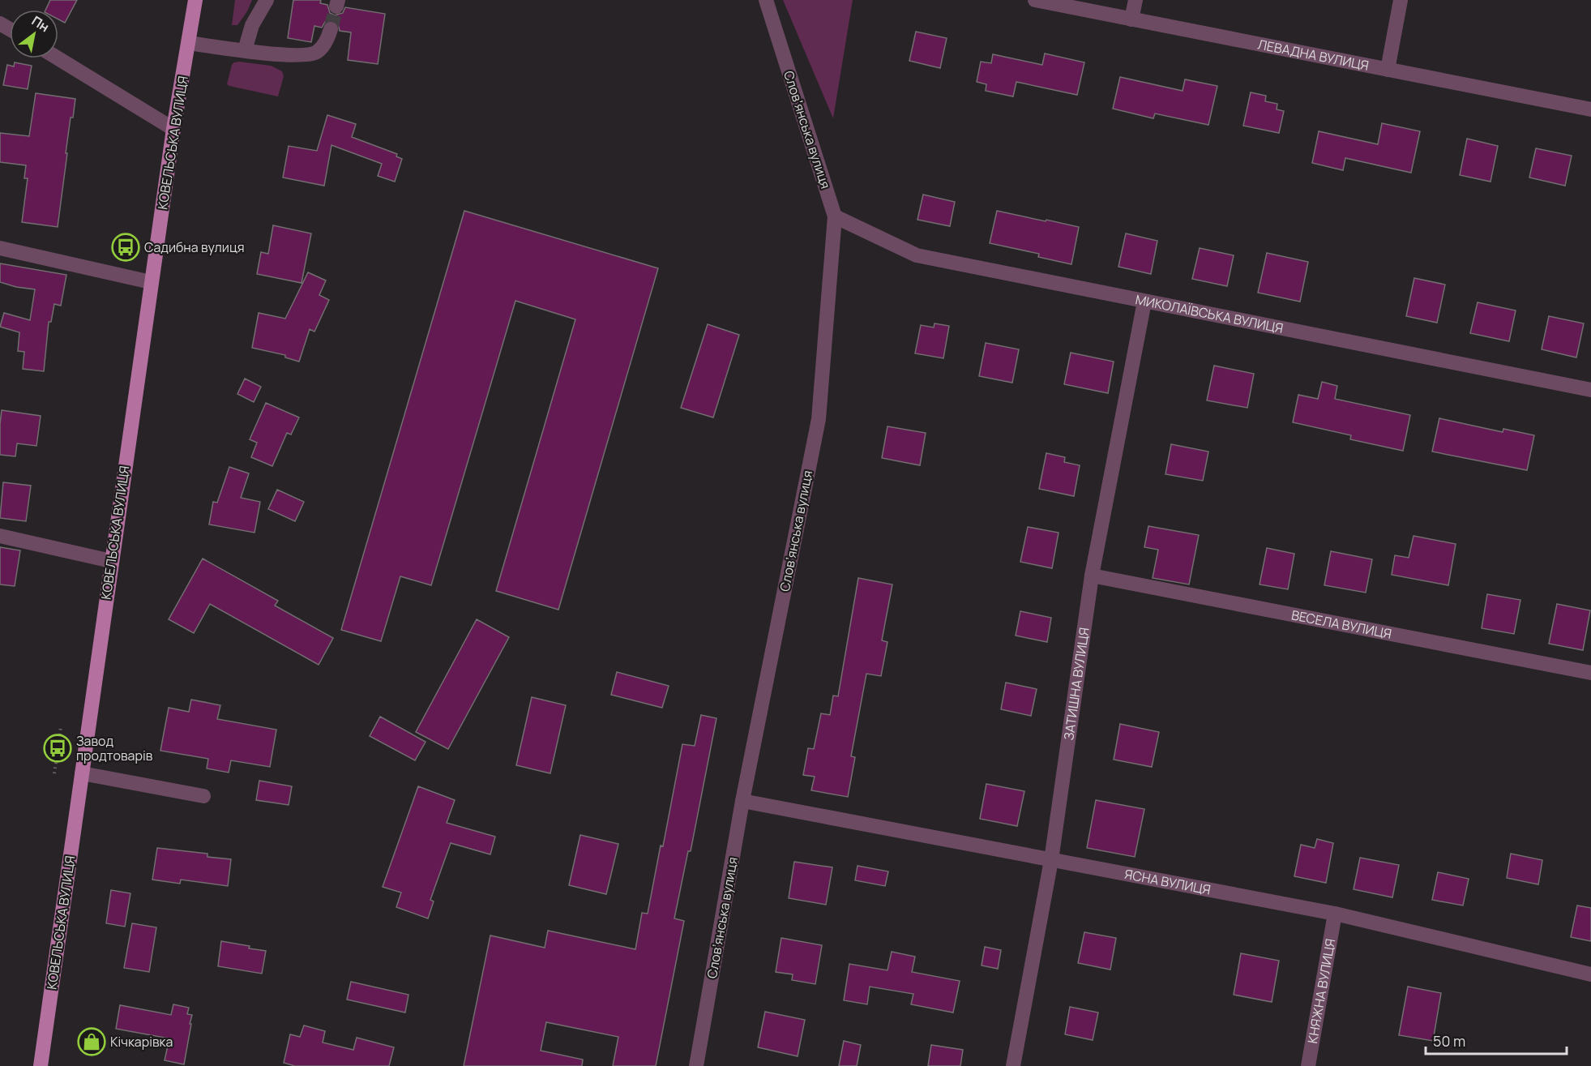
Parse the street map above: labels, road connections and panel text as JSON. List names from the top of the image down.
{
  "streets": {
    "main road": ["КОВЕЛЬСЬКА ВУЛИЦЯ"],
    "street": [
      "ЛЕВАДНА ВУЛИЦЯ",
      "Словʼянська вулиця",
      "МИКОЛАЇВСЬКА ВУЛИЦЯ",
      "ВЕСЕЛА ВУЛИЦЯ",
      "ЗАТИШНА ВУЛИЦЯ",
      "ЯСНА ВУЛИЦЯ",
      "КНЯЖНА ВУЛИЦЯ"
    ]
  },
  "crossings": [
    ["Словʼянська вулиця", "МИКОЛАЇВСЬКА ВУЛИЦЯ"],
    ["Словʼянська вулиця", "ЯСНА ВУЛИЦЯ"],
    ["МИКОЛАЇВСЬКА ВУЛИЦЯ", "ЗАТИШНА ВУЛИЦЯ"],
    ["ВЕСЕЛА ВУЛИЦЯ", "ЗАТИШНА ВУЛИЦЯ"],
    ["ЗАТИШНА ВУЛИЦЯ", "ЯСНА ВУЛИЦЯ"],
    ["ЯСНА ВУЛИЦЯ", "КНЯЖНА ВУЛИЦЯ"]
  ],
  "places": {
    "bus stop": ["Садибна вулиця", "Завод продтоварів"],
    "shop": ["Кічкарівка"]
  },
  "scale_bar": "50 m",
  "north": "top right"
}
